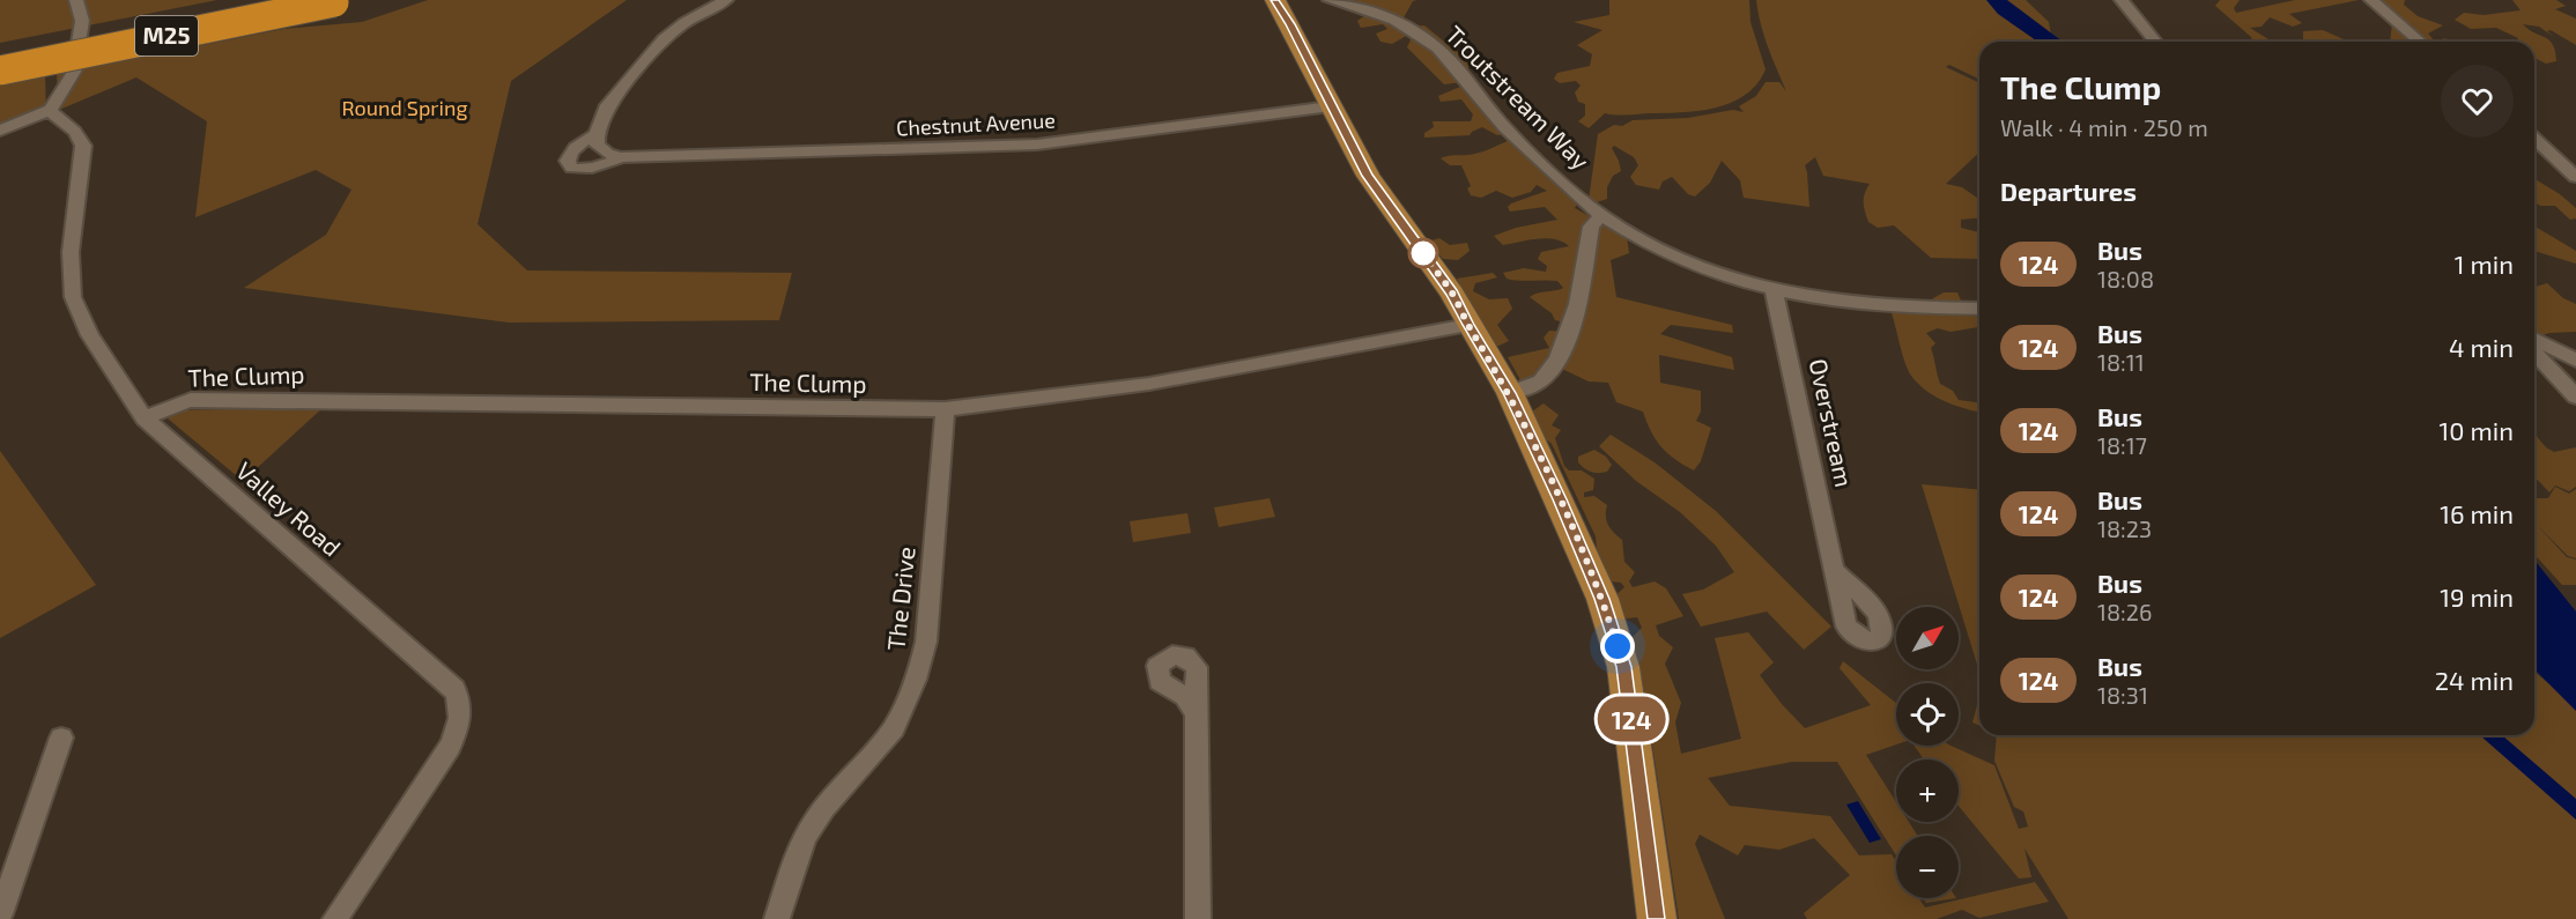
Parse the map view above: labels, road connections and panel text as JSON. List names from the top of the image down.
{
  "streets": {
    "highway": ["M25"],
    "street": [
      "Troutstream Way",
      "Chestnut Avenue",
      "The Clump",
      "Overstream",
      "Valley Road",
      "The Drive"
    ]
  },
  "crossings": [
    ["Troutstream Way", "Overstream"],
    ["The Clump", "Valley Road"],
    ["The Clump", "The Drive"]
  ],
  "parks": ["Round Spring"],
  "lines": ["bus line 124"],
  "north": "top right",
  "page": {
    "on_map": "124",
    "heading": [
      ["The Clump", "Walk · 4 min · 250 m"],
      "Departures"
    ],
    "list": [
      {
        "mark": "124",
        "name": "Bus",
        "note": "18:08",
        "value": "1 min"
      },
      {
        "mark": "124",
        "name": "Bus",
        "note": "18:11",
        "value": "4 min"
      },
      {
        "mark": "124",
        "name": "Bus",
        "note": "18:17",
        "value": "10 min"
      },
      {
        "mark": "124",
        "name": "Bus",
        "note": "18:23",
        "value": "16 min"
      },
      {
        "mark": "124",
        "name": "Bus",
        "note": "18:26",
        "value": "19 min"
      },
      {
        "mark": "124",
        "name": "Bus",
        "note": "18:31",
        "value": "24 min"
      }
    ],
    "map_buttons": ["+", "−"]
  }
}
